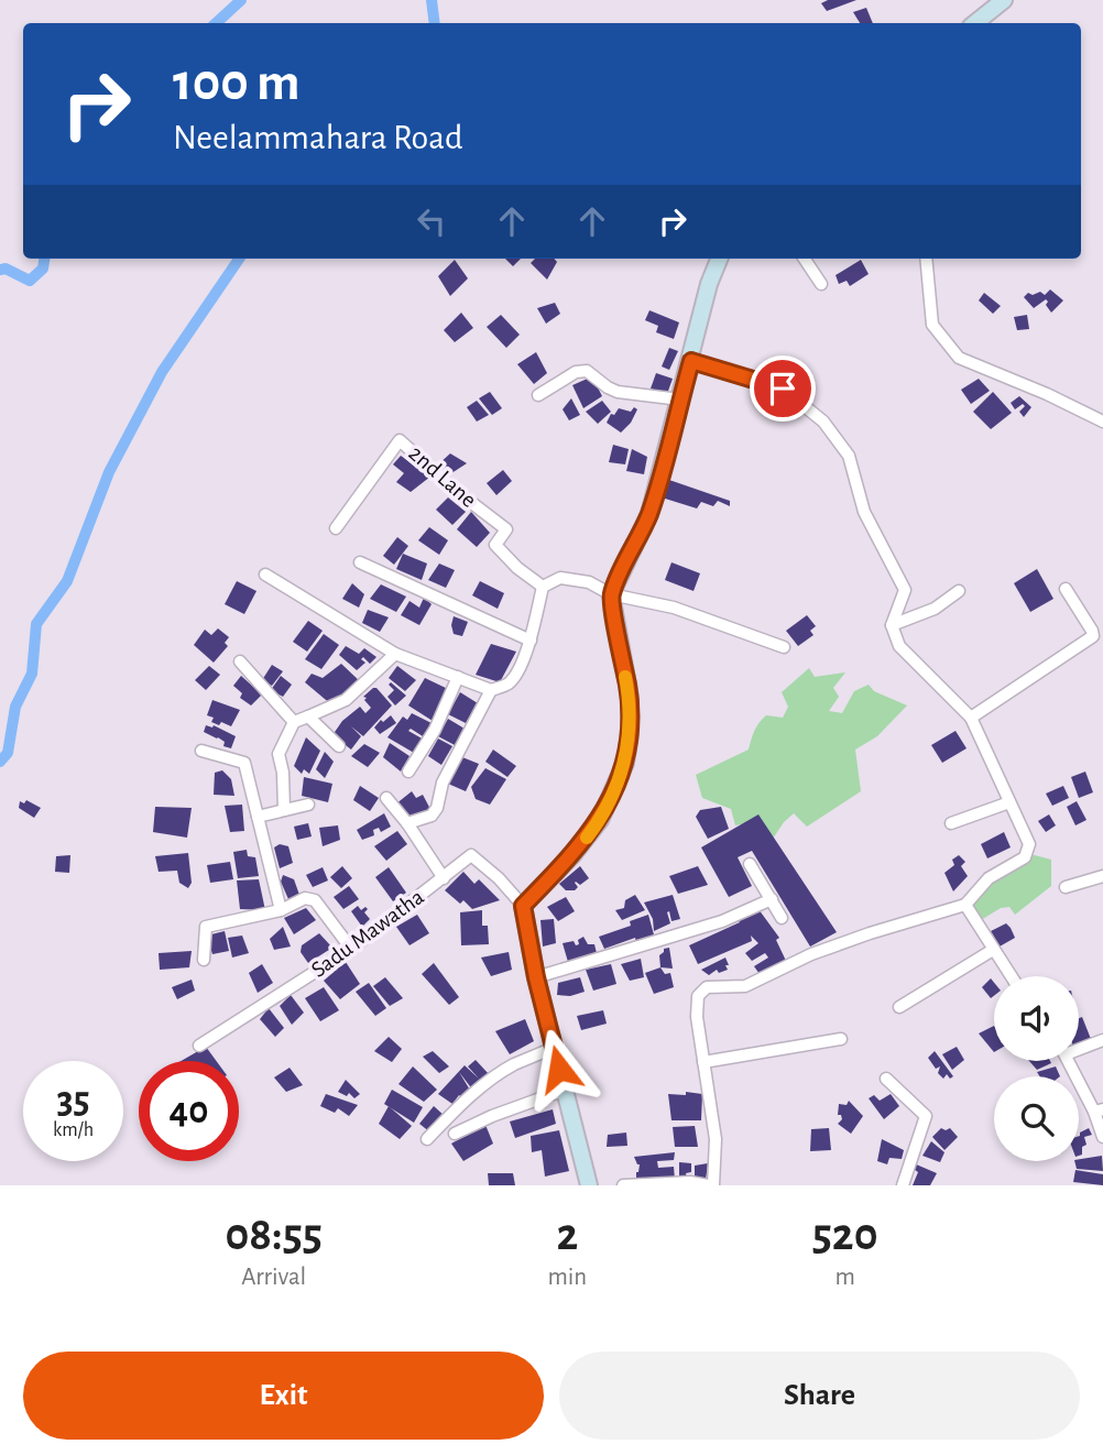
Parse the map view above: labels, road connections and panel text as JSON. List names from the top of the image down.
{
  "streets": {
    "street": ["2nd Lane", "Sadu Mawatha"]
  },
  "page": {
    "turn": ["100 m", "Neelammahara Road"],
    "speed": "35 km/h",
    "limit": "40",
    "eta": [
      "08:55",
      "Arrival",
      "2",
      "min",
      "520",
      "m"
    ],
    "buttons": ["Exit", "Share"]
  }
}
